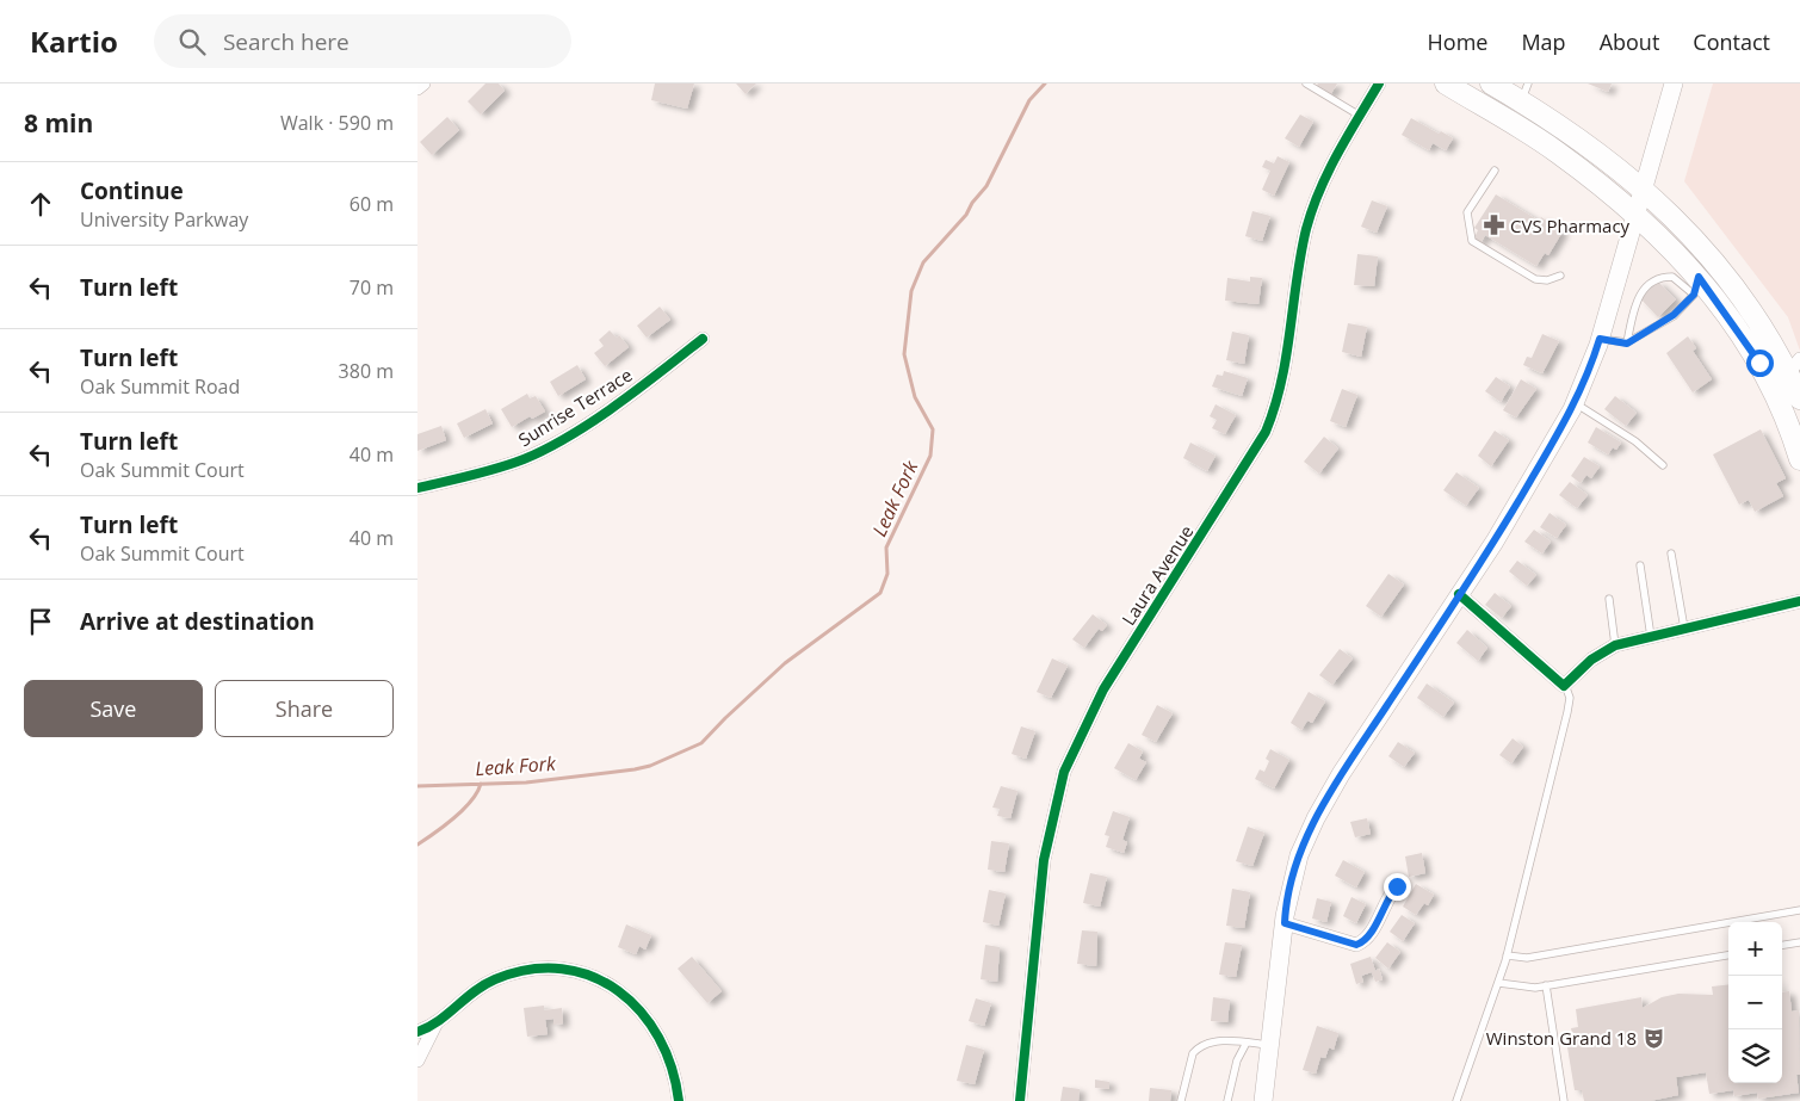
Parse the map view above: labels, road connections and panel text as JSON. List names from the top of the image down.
{
  "streets": {
    "street": ["Sunrise Terrace", "Laura Avenue"]
  },
  "water": ["Leak Fork"],
  "places": {
    "pharmacy": ["CVS Pharmacy"],
    "theatre": ["Winston Grand 18"]
  },
  "page": {
    "header": "Kartio",
    "search": "Search here",
    "nav": [
      "Home",
      "Map",
      "About",
      "Contact"
    ],
    "heading": ["8 min", "Walk · 590 m"],
    "list": [
      ["Continue", "University Parkway", "60 m"],
      ["Turn left", "70 m"],
      ["Turn left", "Oak Summit Road", "380 m"],
      ["Turn left", "Oak Summit Court", "40 m"],
      ["Turn left", "Oak Summit Court", "40 m"],
      "Arrive at destination"
    ],
    "buttons": ["Save", "Share"],
    "map_buttons": ["+", "−"]
  }
}
